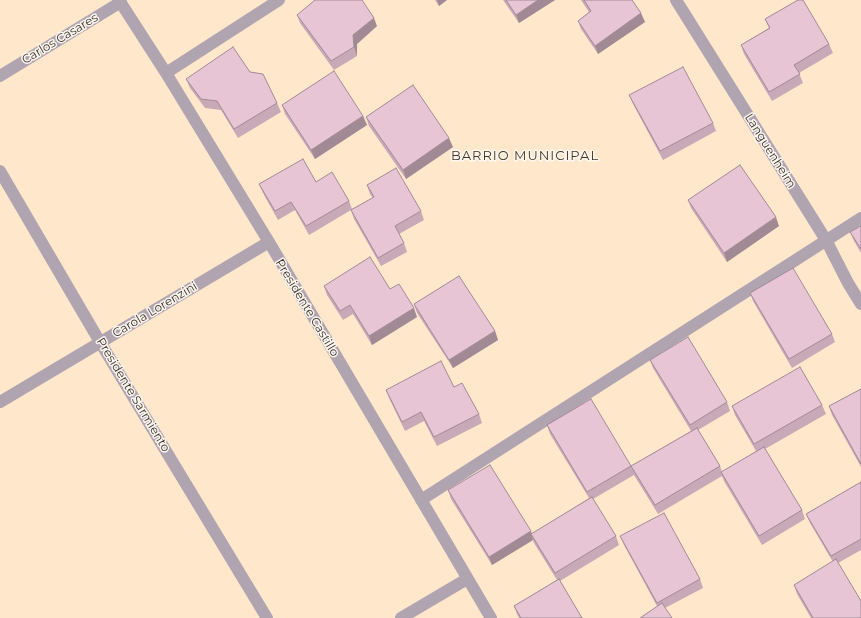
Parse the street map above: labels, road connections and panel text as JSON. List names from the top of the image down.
{
  "streets": {
    "street": [
      "Carlos Casares",
      "Languenheim",
      "Presidente Castillo",
      "Carola Lorenzini",
      "Presidente Sarmiento"
    ]
  },
  "crossings": [
    ["Carlos Casares", "Presidente Castillo"],
    ["Presidente Castillo", "Carola Lorenzini"],
    ["Carola Lorenzini", "Presidente Sarmiento"]
  ],
  "districts": ["BARRIO MUNICIPAL"]
}
